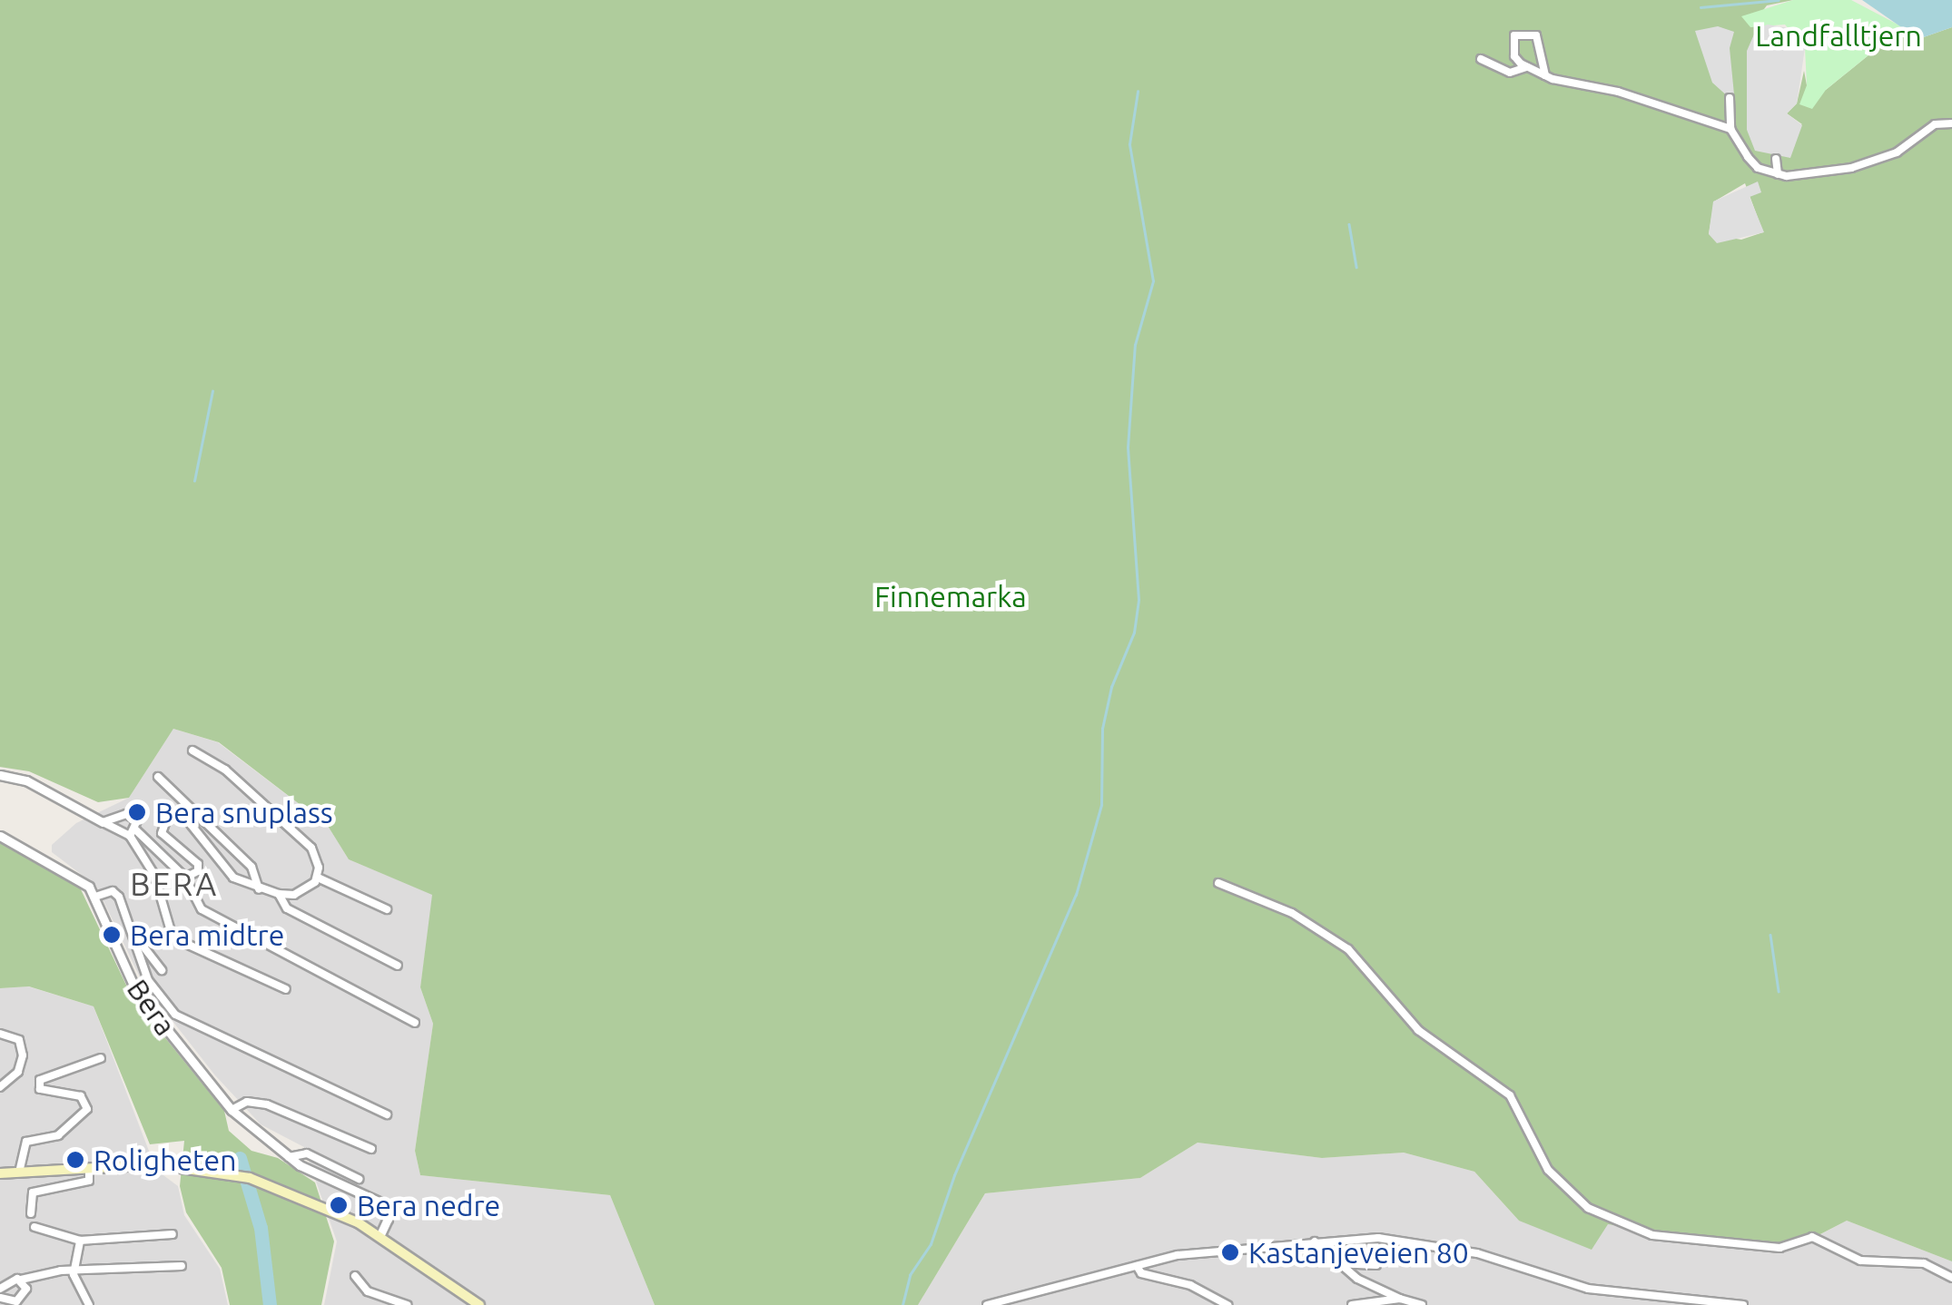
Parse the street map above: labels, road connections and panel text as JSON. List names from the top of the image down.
{
  "streets": {
    "street": ["Bera"]
  },
  "districts": ["BERA"],
  "parks": ["Landfalltjern", "Finnemarka"],
  "places": [
    "Bera snuplass",
    "Bera midtre",
    "Roligheten",
    "Bera nedre",
    "Kastanjeveien 80"
  ]
}
